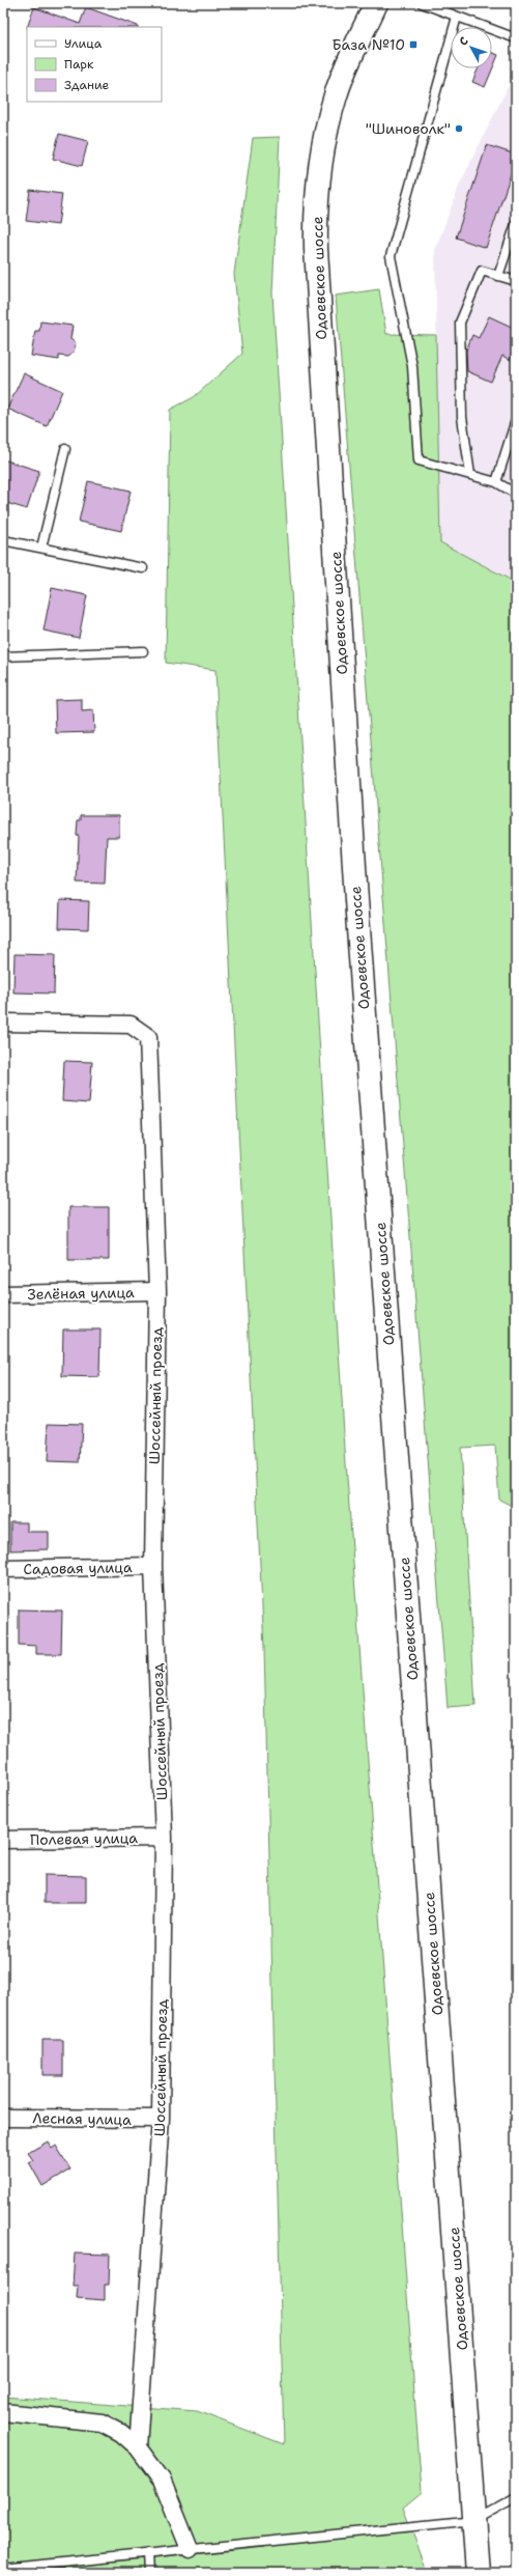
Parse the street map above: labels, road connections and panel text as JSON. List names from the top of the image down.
{
  "streets": {
    "main road": ["Одоевское шоссе"],
    "street": [
      "Зелёная улица",
      "Шоссейный проезд",
      "Садовая улица",
      "Полевая улица",
      "Лесная улица"
    ]
  },
  "crossings": [
    ["Зелёная улица", "Шоссейный проезд"],
    ["Шоссейный проезд", "Садовая улица"],
    ["Шоссейный проезд", "Полевая улица"],
    ["Шоссейный проезд", "Лесная улица"]
  ],
  "places": {
    "transit": ["База №10"],
    "other": ["\"Шиноволк\""]
  },
  "legend": ["Улица", "Парк", "Здание"],
  "north": "top left"
}
